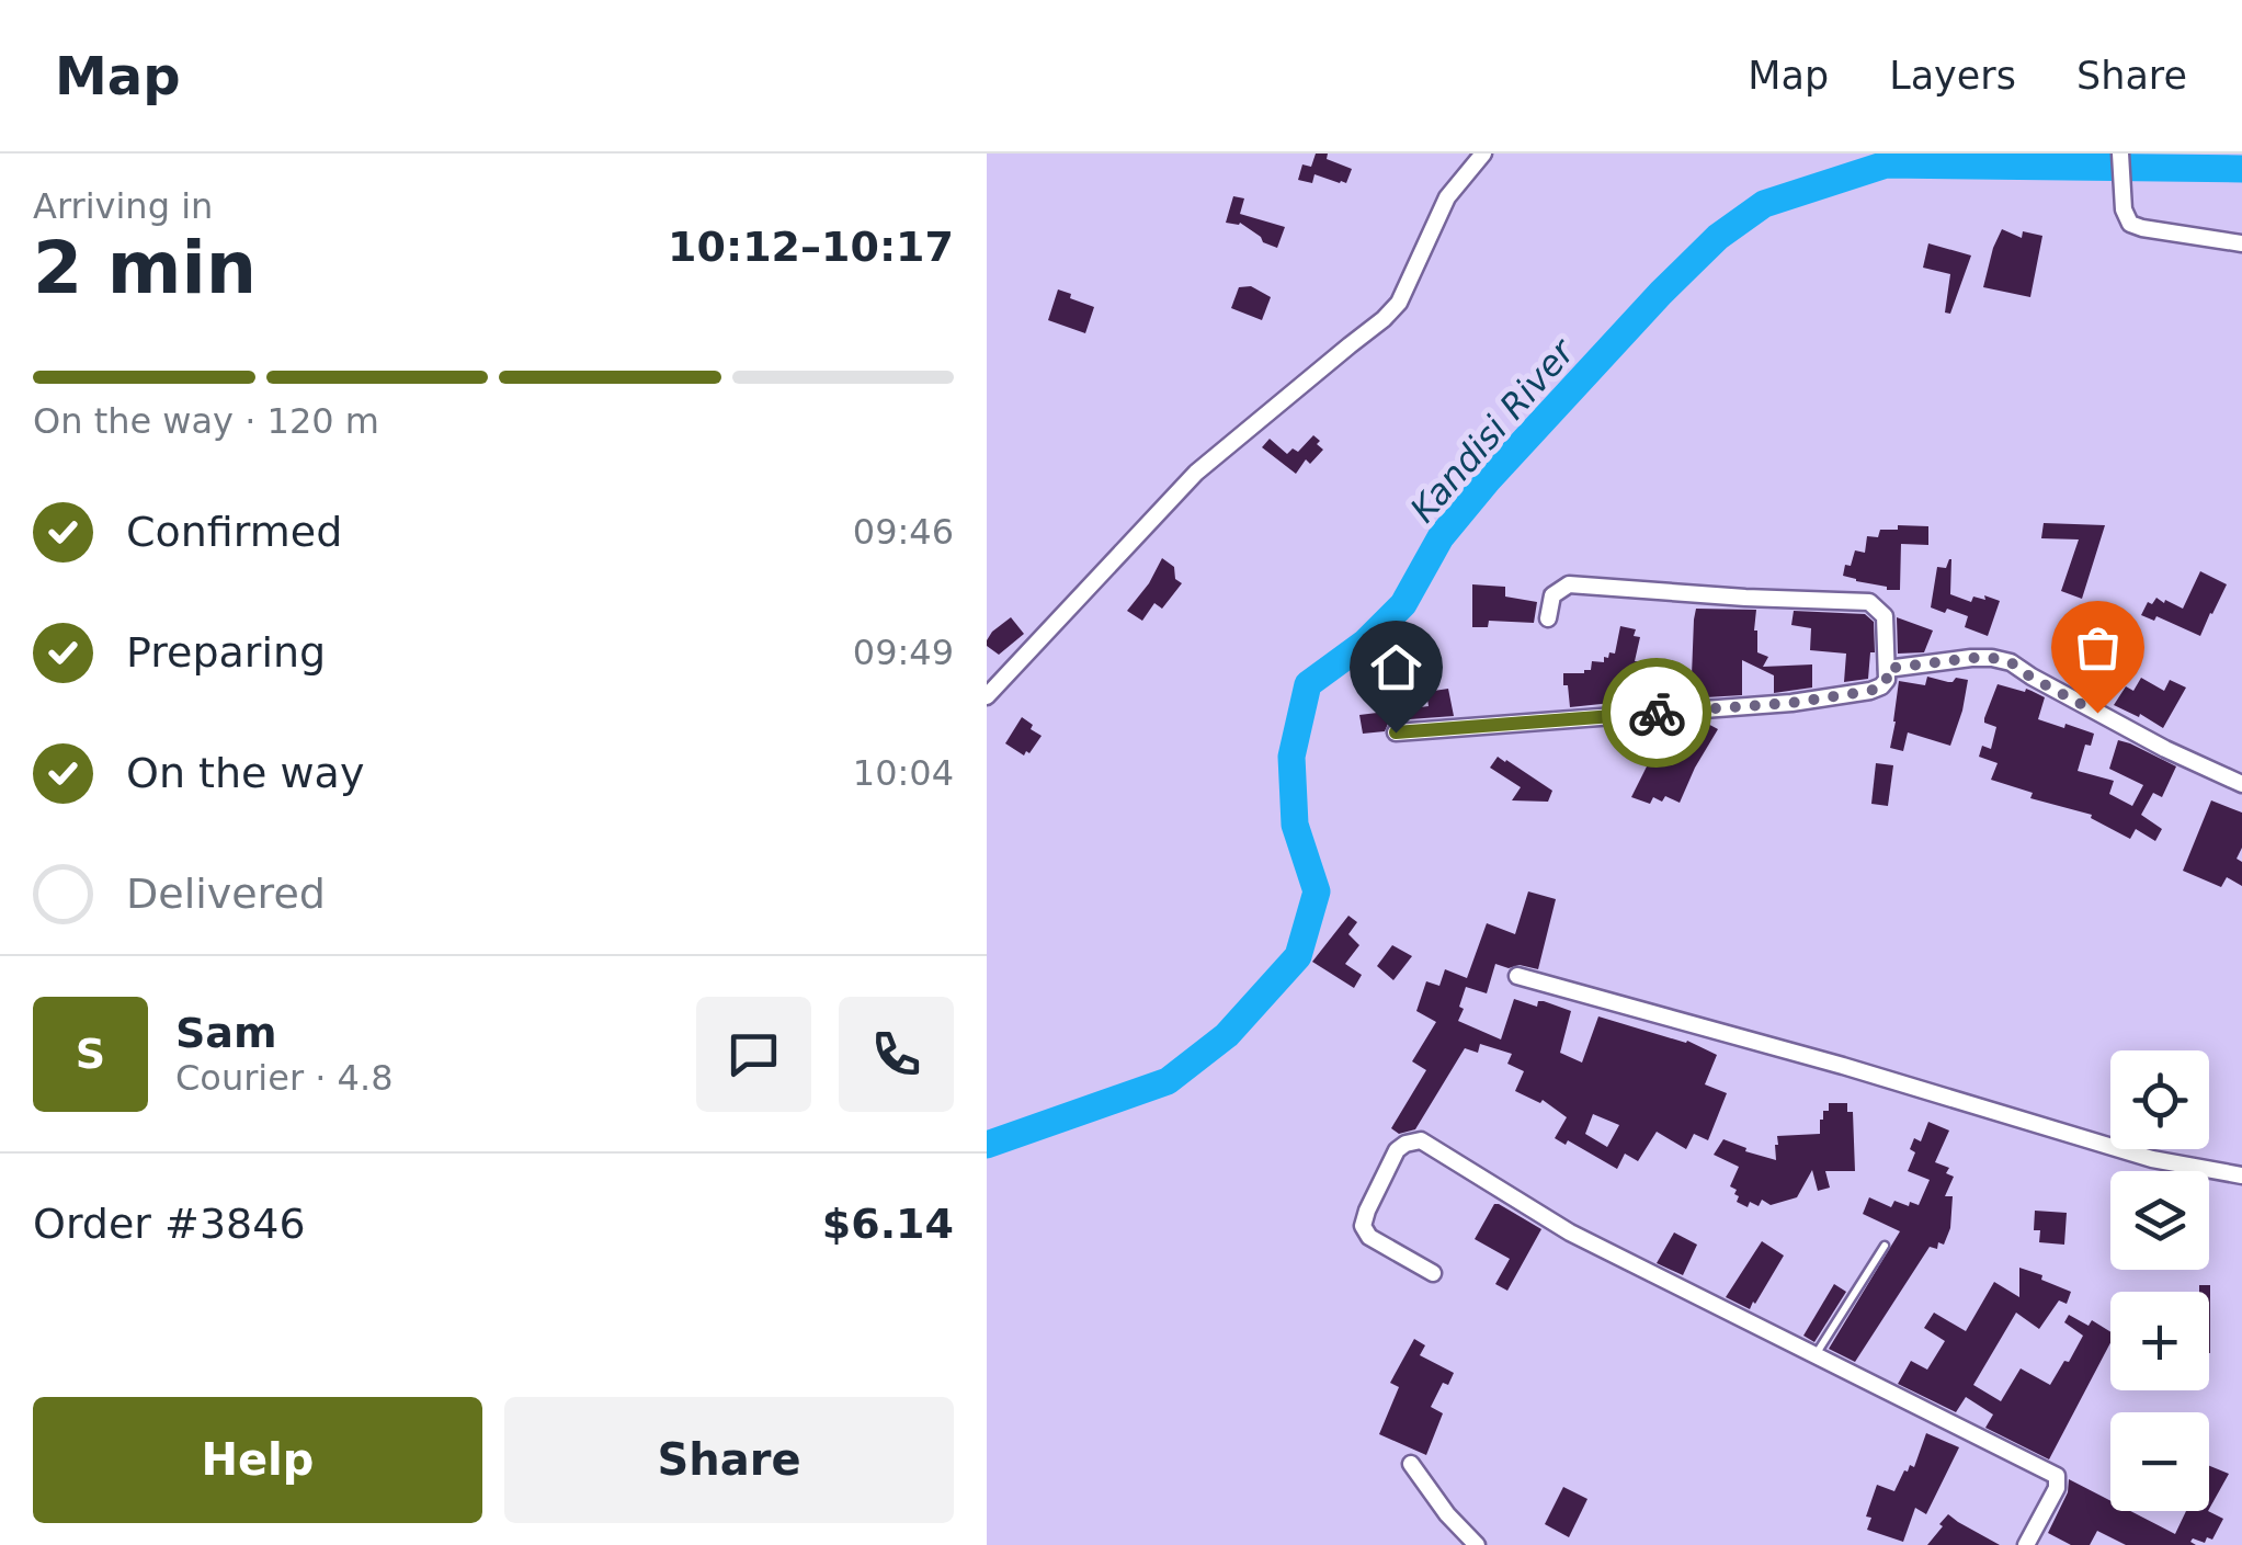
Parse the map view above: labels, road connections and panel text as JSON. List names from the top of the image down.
{
  "water": ["Kandisi River"],
  "page": {
    "header": "Map",
    "nav": ["Map", "Layers", "Share"],
    "heading": ["2 min", "Arriving in", "10:12–10:17"],
    "panel": [
      "Sam",
      "Courier · 4.8",
      "Order #3846",
      "$6.14"
    ],
    "bar": "On the way · 120 m",
    "list": [
      ["Confirmed", "09:46"],
      ["Preparing", "09:49"],
      ["On the way", "10:04"],
      "Delivered"
    ],
    "round": "S",
    "map_buttons": ["+", "−"],
    "buttons": ["Help", "Share"]
  }
}
